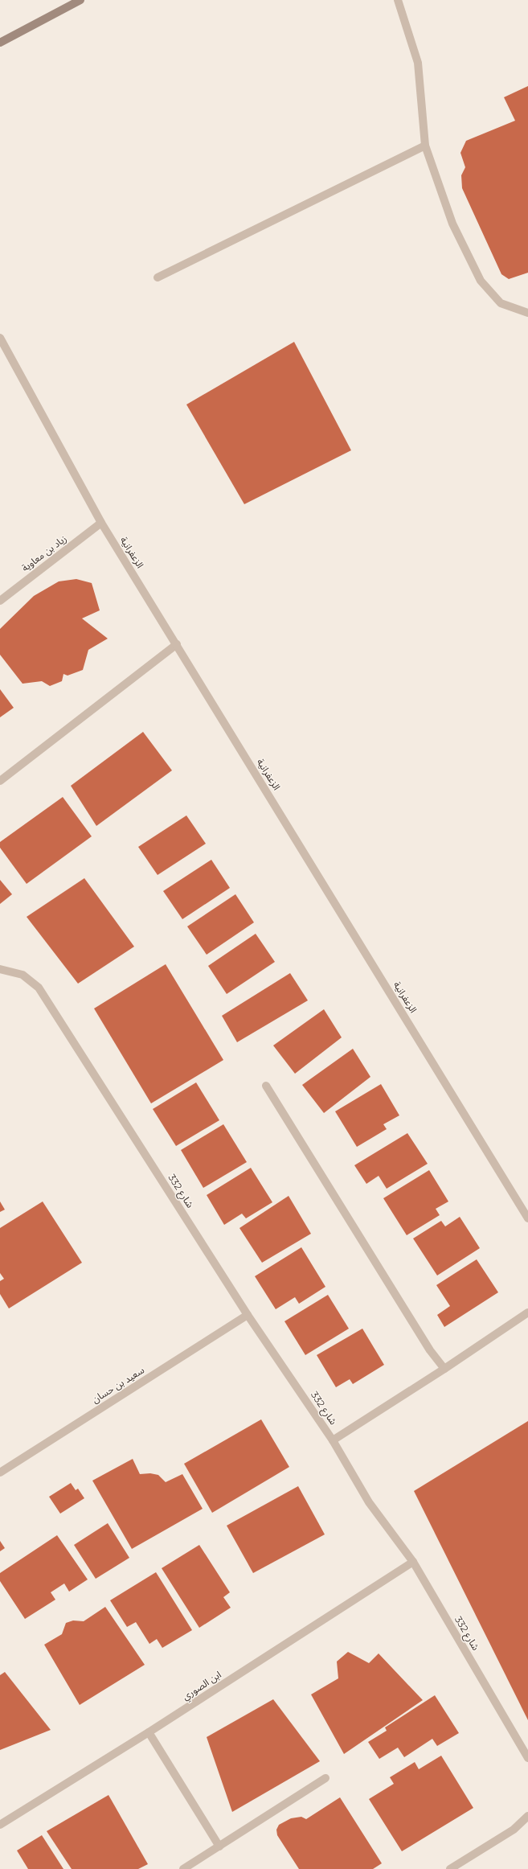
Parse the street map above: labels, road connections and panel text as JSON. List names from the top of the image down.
{
  "streets": {
    "street": [
      "الزعفرانية",
      "زياد بن معاوية",
      "شارع 332",
      "سعيد بن حسان",
      "ابن الصوري"
    ]
  },
  "crossings": [
    ["الزعفرانية", "زياد بن معاوية"],
    ["شارع 332", "سعيد بن حسان"],
    ["شارع 332", "ابن الصوري"]
  ]
}
